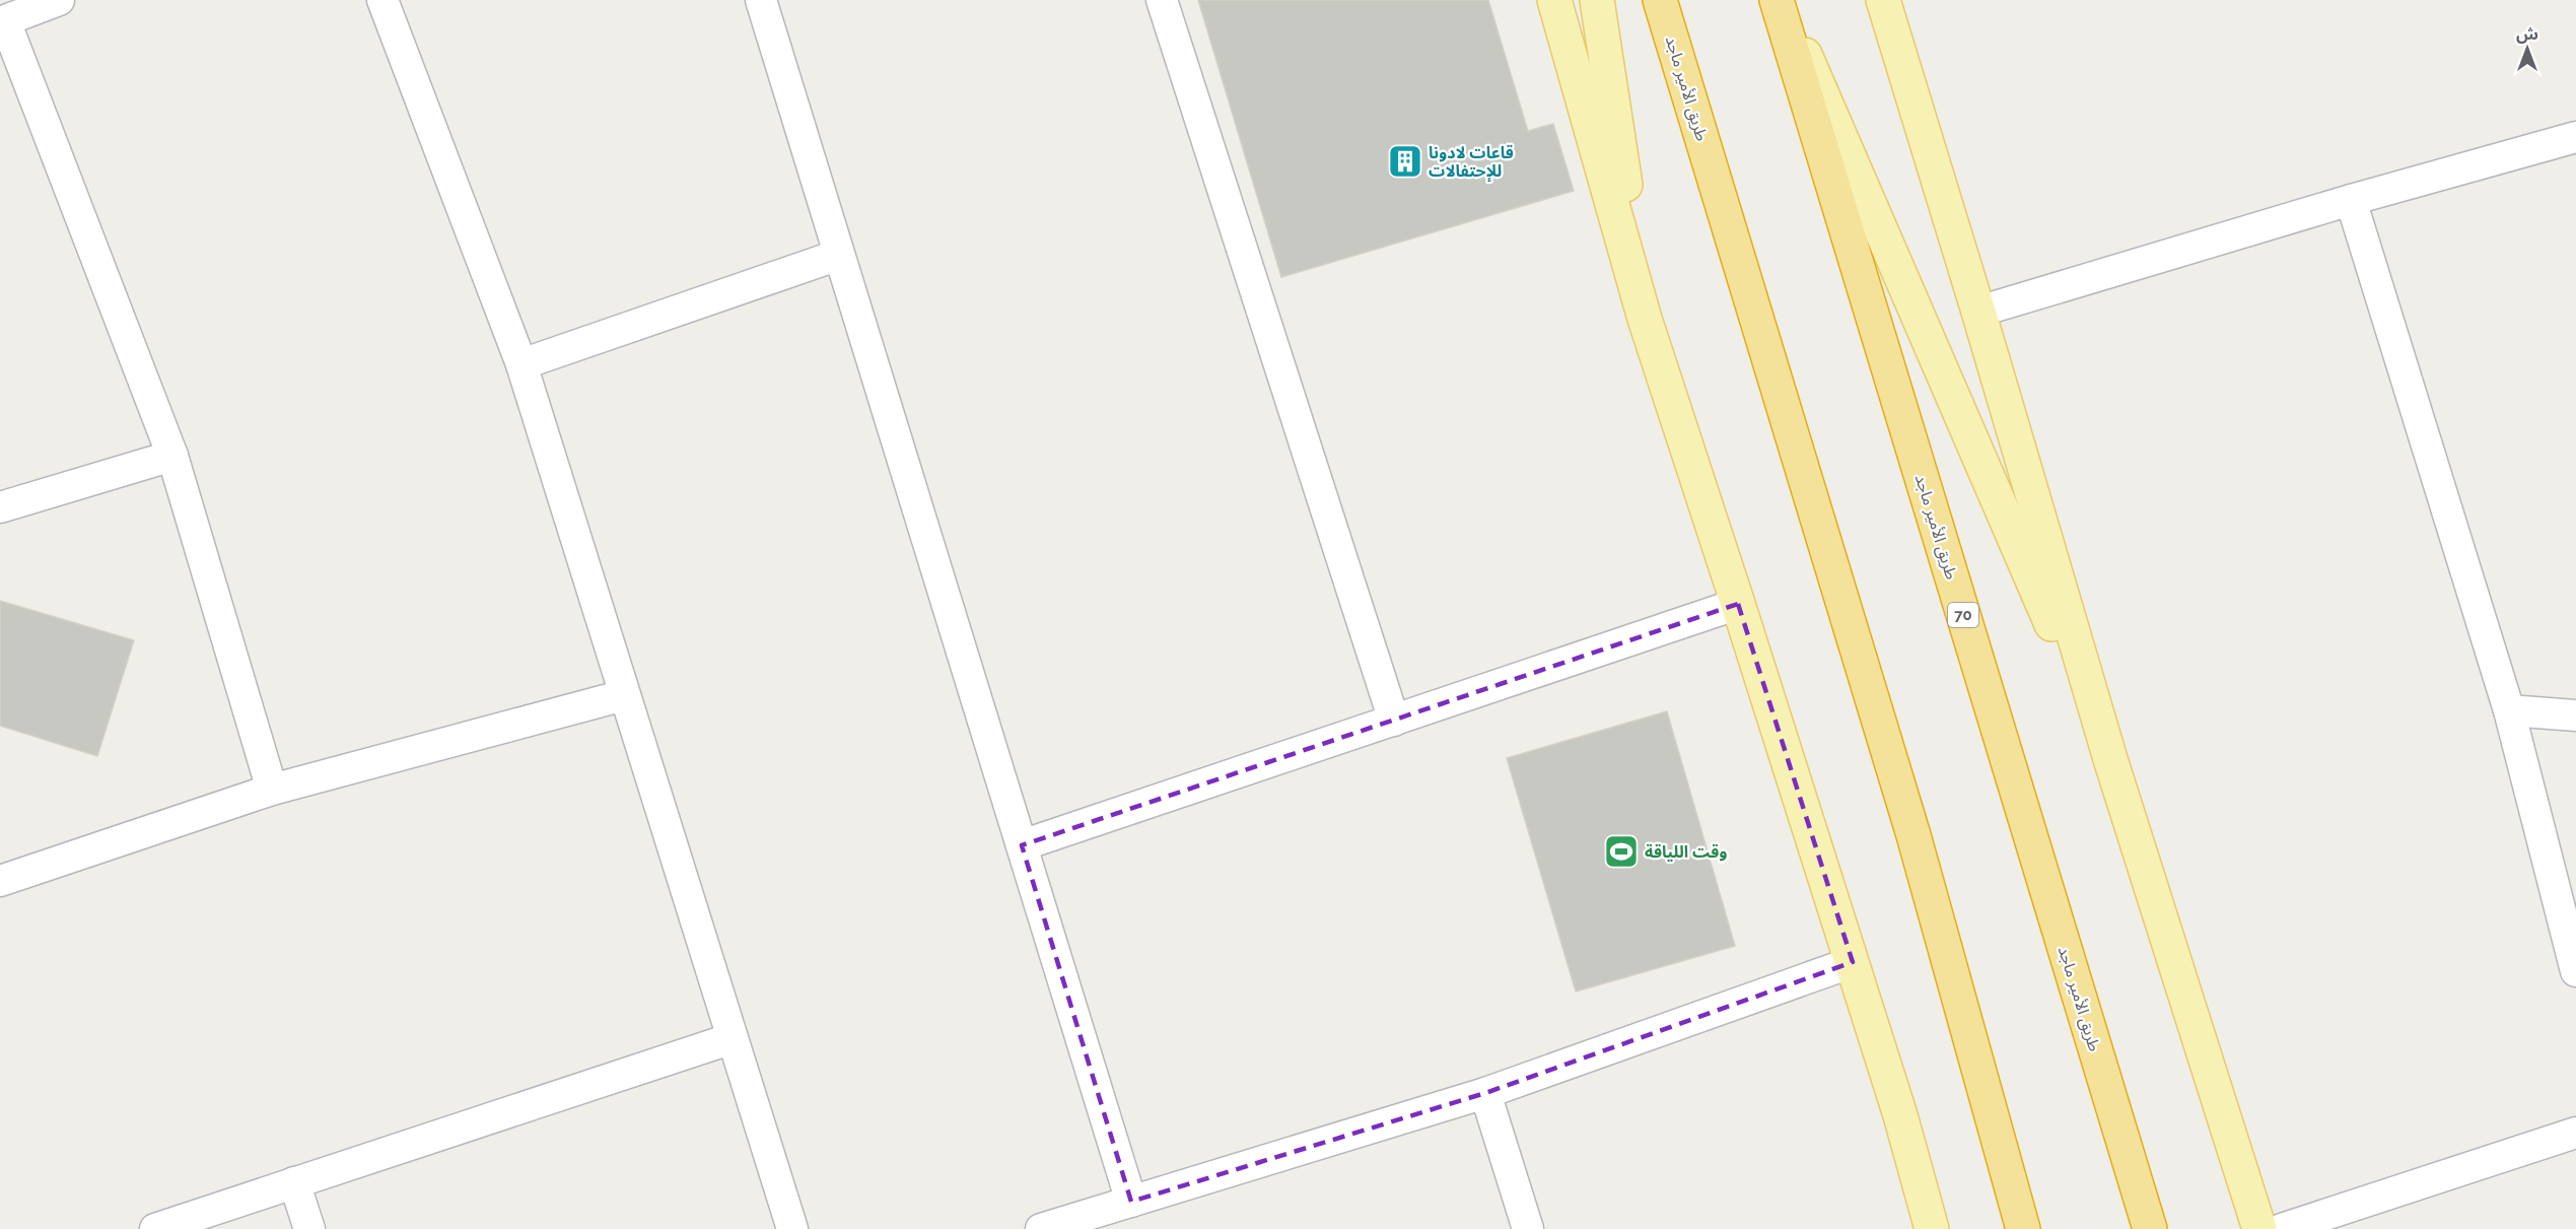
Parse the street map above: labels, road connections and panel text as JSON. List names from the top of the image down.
{
  "streets": {
    "highway": ["طريق الأمير ماجد", "70"]
  },
  "places": {
    "building": ["قاعات لادونا للإحتفالات"],
    "sports": ["وقت اللياقة"]
  },
  "north": "top"
}
